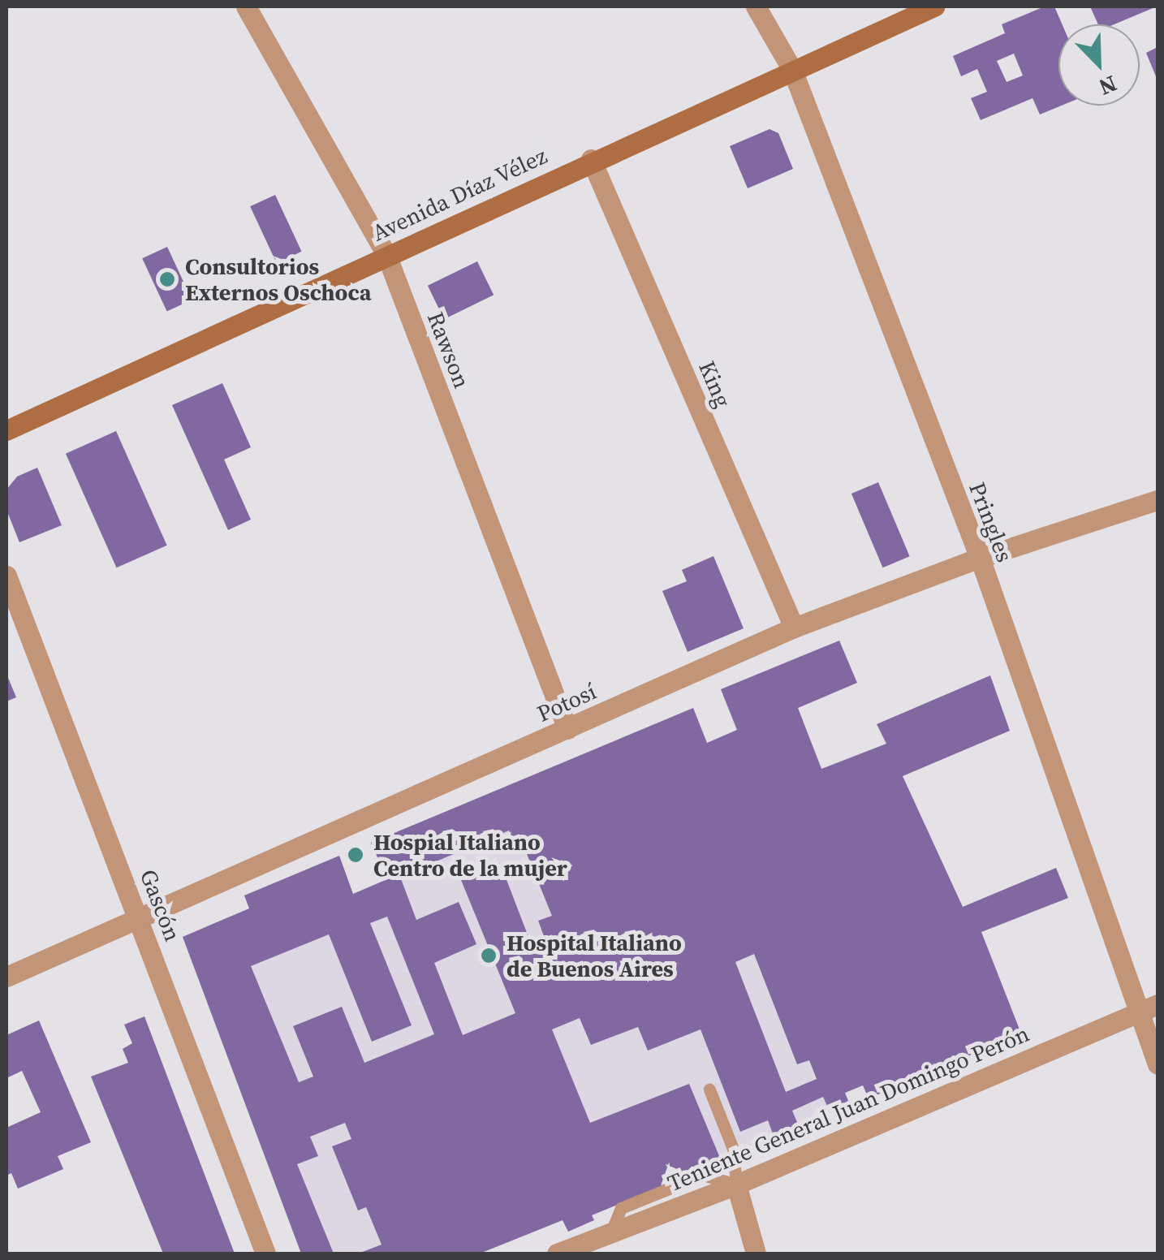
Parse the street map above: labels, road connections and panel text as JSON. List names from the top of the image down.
{
  "streets": {
    "main road": ["Avenida Díaz Vélez"],
    "street": [
      "Rawson",
      "King",
      "Pringles",
      "Potosí",
      "Gascón",
      "Teniente General Juan Domingo Perón"
    ]
  },
  "crossings": [
    ["Avenida Díaz Vélez", "Rawson"],
    ["Avenida Díaz Vélez", "King"],
    ["Avenida Díaz Vélez", "Pringles"],
    ["Rawson", "Potosí"],
    ["King", "Potosí"],
    ["Pringles", "Potosí"],
    ["Pringles", "Teniente General Juan Domingo Perón"],
    ["Potosí", "Gascón"]
  ],
  "places": ["Consultorios Externos Oschoca", "Hospial Italiano Centro de la mujer", "Hospital Italiano de Buenos Aires"],
  "north": "bottom right"
}
